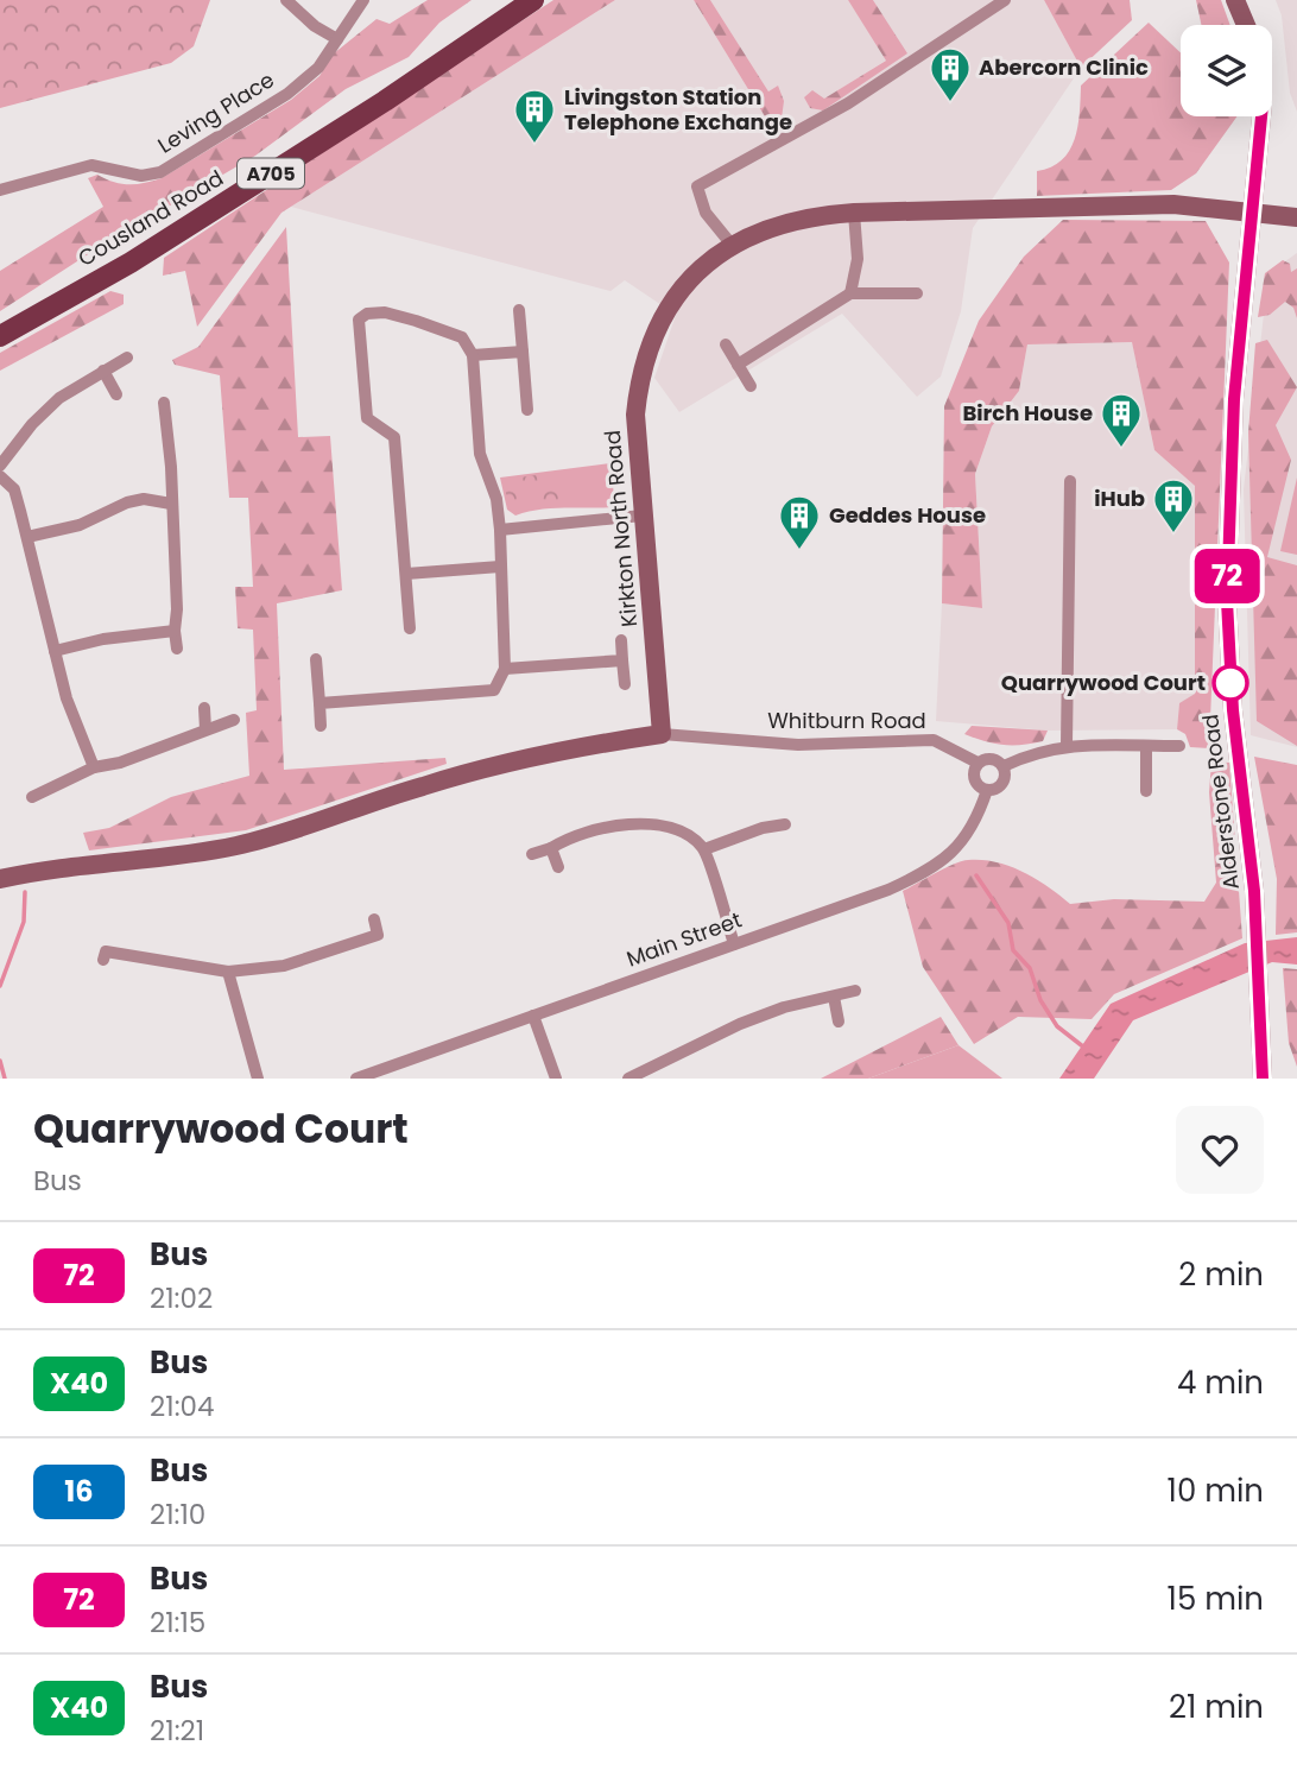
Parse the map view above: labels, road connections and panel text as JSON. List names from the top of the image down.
{
  "streets": {
    "main road": [
      "A705",
      "Cousland Road",
      "Kirkton North Road",
      "Alderstone Road"
    ],
    "street": ["Leving Place", "Whitburn Road", "Main Street"]
  },
  "crossings": [
    ["Kirkton North Road", "Whitburn Road"],
    ["Kirkton North Road", "Alderstone Road"],
    ["Whitburn Road", "Main Street"]
  ],
  "places": {
    "building": [
      "Abercorn Clinic",
      "Livingston Station Telephone Exchange",
      "Birch House",
      "iHub",
      "Geddes House"
    ],
    "other": ["Quarrywood Court"]
  },
  "lines": ["bus line 72"],
  "page": {
    "on_map": "72",
    "heading": ["Quarrywood Court", "Bus"],
    "list": [
      {
        "mark": "72",
        "name": "Bus",
        "note": "21:02",
        "value": "2 min"
      },
      {
        "mark": "X40",
        "name": "Bus",
        "note": "21:04",
        "value": "4 min"
      },
      {
        "mark": "16",
        "name": "Bus",
        "note": "21:10",
        "value": "10 min"
      },
      {
        "mark": "72",
        "name": "Bus",
        "note": "21:15",
        "value": "15 min"
      },
      {
        "mark": "X40",
        "name": "Bus",
        "note": "21:21",
        "value": "21 min"
      }
    ]
  }
}
